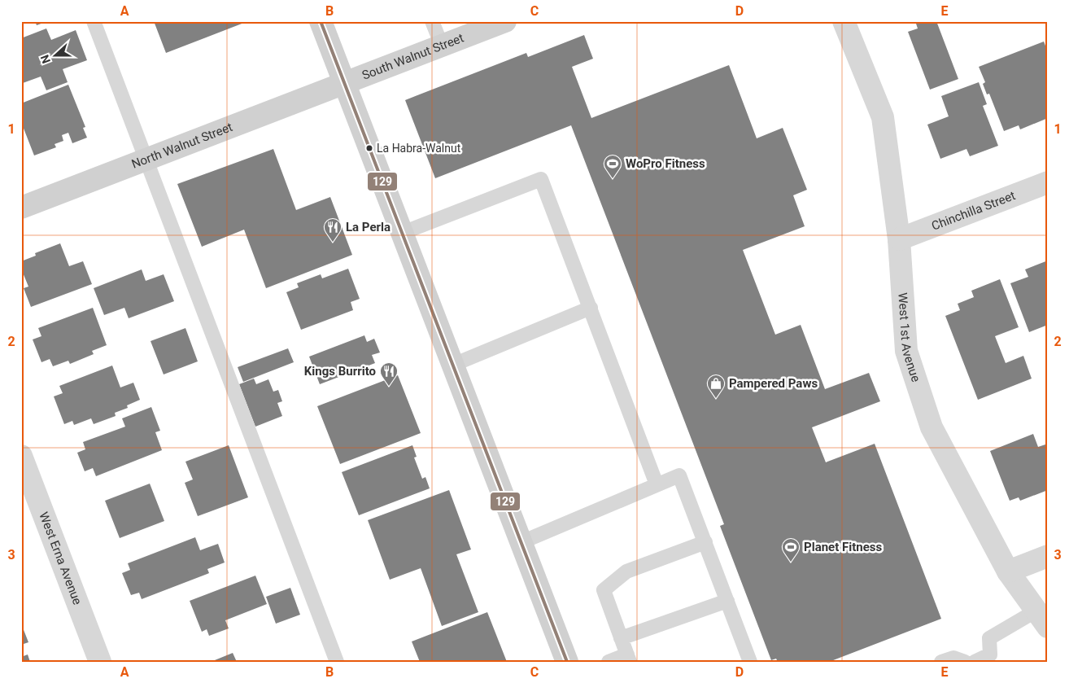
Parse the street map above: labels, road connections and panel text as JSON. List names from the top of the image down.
{
  "streets": {
    "main road": ["South Walnut Street", "North Walnut Street"],
    "street": ["Chinchilla Street", "West 1st Avenue", "West Erna Avenue"]
  },
  "crossings": [
    ["South Walnut Street", "North Walnut Street"],
    ["Chinchilla Street", "West 1st Avenue"]
  ],
  "places": {
    "other": ["La Habra-Walnut"],
    "sports": ["WoPro Fitness", "Planet Fitness"],
    "restaurant": ["La Perla", "Kings Burrito"],
    "shop": ["Pampered Paws"]
  },
  "lines": ["transit line 129"],
  "north": "left",
  "grid": {
    "columns": [
      "A",
      "B",
      "C",
      "D",
      "E"
    ],
    "rows": ["1", "2", "3"]
  }
}
